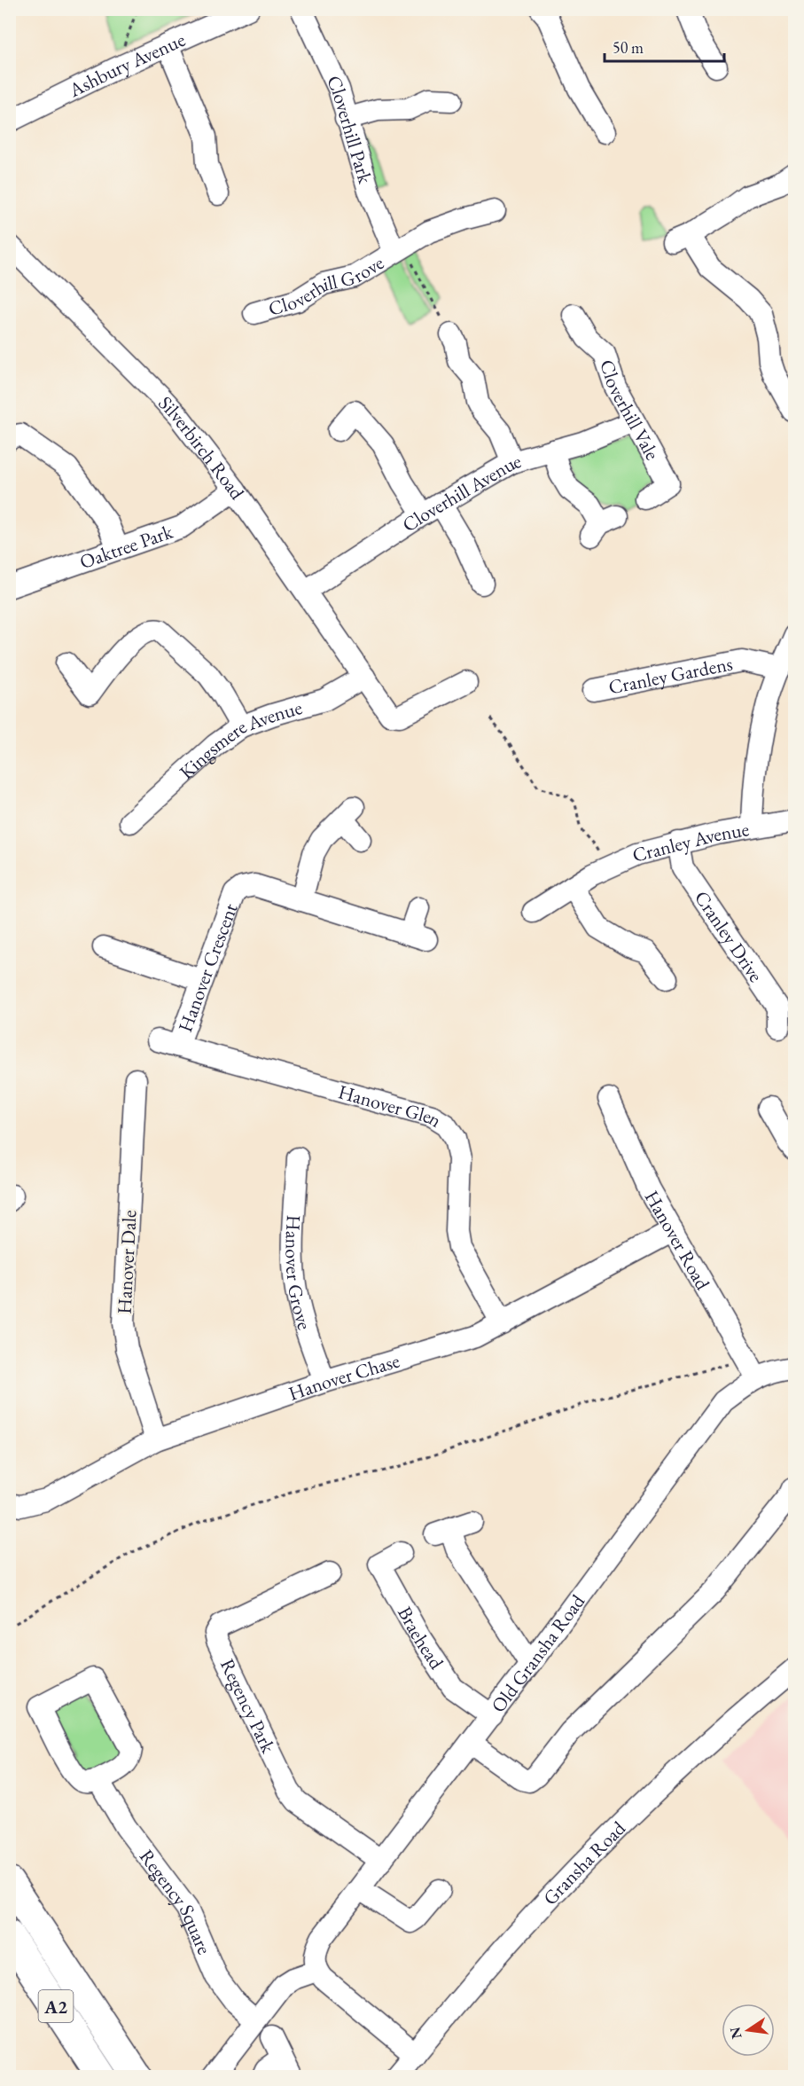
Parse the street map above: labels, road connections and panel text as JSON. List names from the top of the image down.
{
  "streets": {
    "highway": ["A2"],
    "street": [
      "Ashbury Avenue",
      "Cloverhill Park",
      "Cloverhill Grove",
      "Cloverhill Vale",
      "Silverbirch Road",
      "Cloverhill Avenue",
      "Oaktree Park",
      "Cranley Gardens",
      "Kingsmere Avenue",
      "Cranley Avenue",
      "Cranley Drive",
      "Hanover Crescent",
      "Hanover Glen",
      "Hanover Road",
      "Hanover Dale",
      "Hanover Grove",
      "Hanover Chase",
      "Braehead",
      "Old Gransha Road",
      "Regency Park",
      "Gransha Road",
      "Regency Square"
    ]
  },
  "crossings": [
    ["Cloverhill Park", "Cloverhill Grove"],
    ["Cloverhill Vale", "Cloverhill Avenue"],
    ["Silverbirch Road", "Cloverhill Avenue"],
    ["Silverbirch Road", "Oaktree Park"],
    ["Silverbirch Road", "Kingsmere Avenue"],
    ["Cranley Avenue", "Cranley Drive"],
    ["Hanover Crescent", "Hanover Glen"],
    ["Hanover Glen", "Hanover Chase"],
    ["Hanover Road", "Hanover Chase"],
    ["Hanover Road", "Old Gransha Road"],
    ["Hanover Dale", "Hanover Chase"],
    ["Hanover Grove", "Hanover Chase"],
    ["Braehead", "Old Gransha Road"],
    ["Old Gransha Road", "Regency Park"]
  ],
  "scale_bar": "50 m",
  "north": "left"
}
